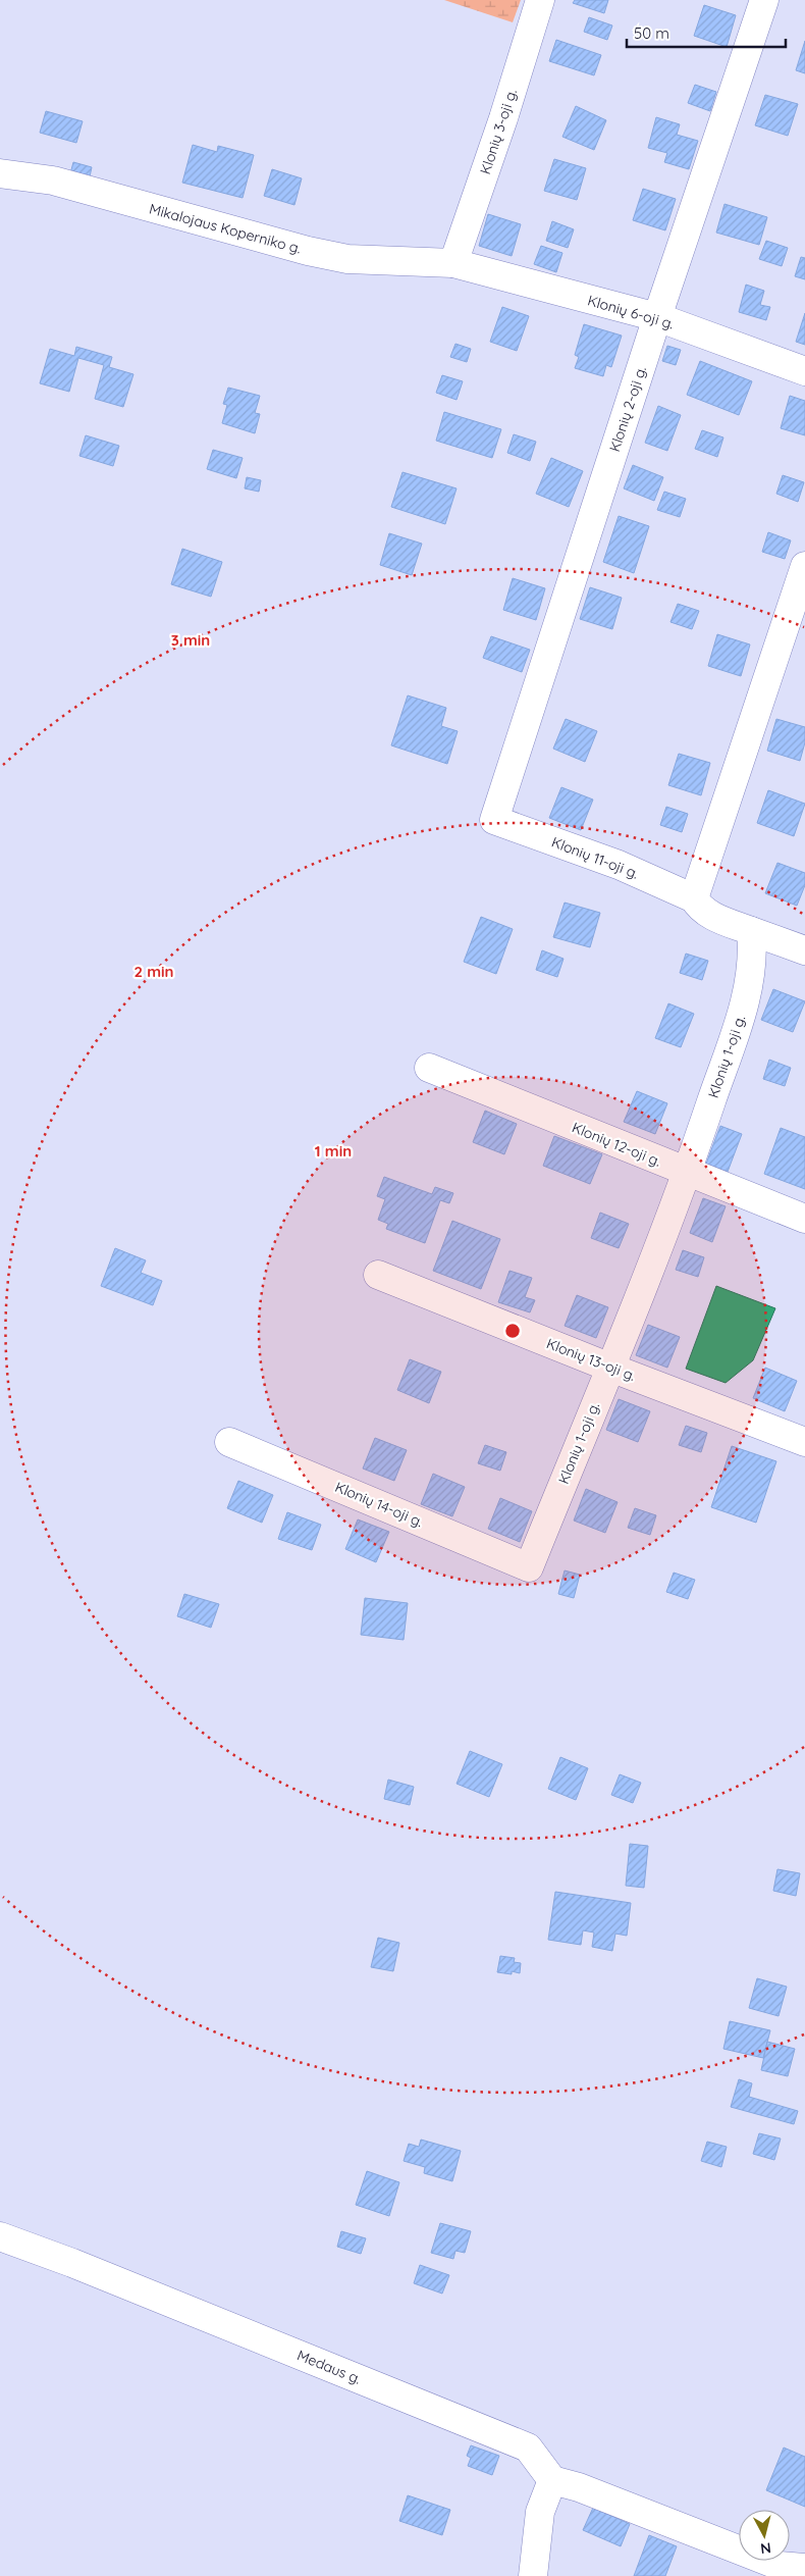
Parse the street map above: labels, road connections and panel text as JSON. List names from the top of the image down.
{
  "streets": {
    "street": [
      "Klonių 3-oji g.",
      "Mikalojaus Koperniko g.",
      "Klonių 6-oji g.",
      "Klonių 2-oji g.",
      "Klonių 11-oji g.",
      "Klonių 1-oji g.",
      "Klonių 12-oji g.",
      "Klonių 13-oji g.",
      "Klonių 14-oji g.",
      "Medaus g."
    ]
  },
  "crossings": [
    ["Klonių 3-oji g.", "Mikalojaus Koperniko g."],
    ["Klonių 3-oji g.", "Klonių 6-oji g."],
    ["Mikalojaus Koperniko g.", "Klonių 6-oji g."],
    ["Klonių 6-oji g.", "Klonių 2-oji g."],
    ["Klonių 2-oji g.", "Klonių 11-oji g."],
    ["Klonių 1-oji g.", "Klonių 12-oji g."],
    ["Klonių 1-oji g.", "Klonių 13-oji g."],
    ["Klonių 1-oji g.", "Klonių 14-oji g."]
  ],
  "scale_bar": "50 m",
  "north": "bottom",
  "rings": ["3 min", "2 min", "1 min"]
}
